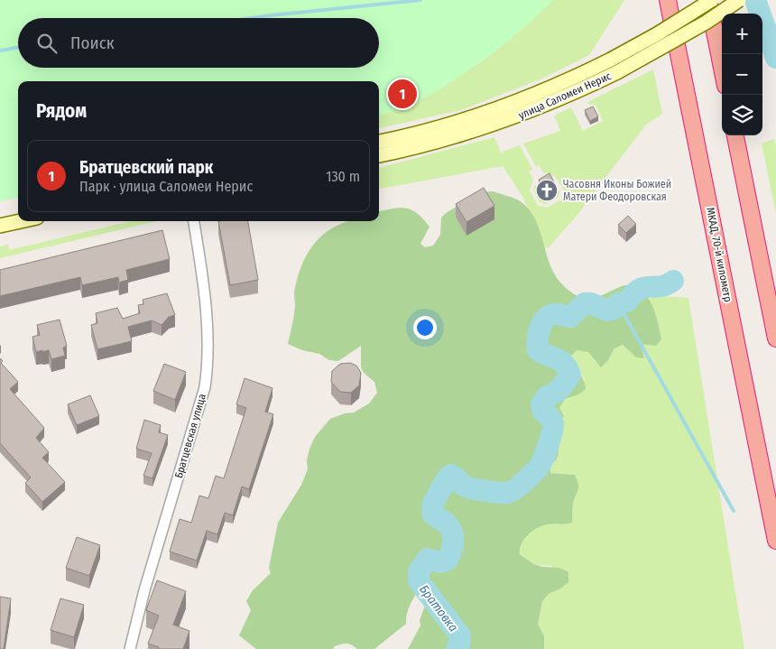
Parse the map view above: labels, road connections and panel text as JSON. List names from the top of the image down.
{
  "streets": {
    "highway": ["МКАД, 70-й километр"],
    "main road": ["улица Саломеи Нерис"],
    "street": ["Братцевская улица"]
  },
  "water": ["Братовка"],
  "places": {
    "church": ["Часовня Иконы Божией Матери Феодоровская"]
  },
  "page": {
    "map_buttons": ["+", "−"],
    "search": "Поиск",
    "pins": "1",
    "heading": "Рядом",
    "list": [
      {
        "mark": "1",
        "name": "Братцевский парк",
        "note": "Парк · улица Саломеи Нерис",
        "value": "130 m"
      }
    ]
  }
}
